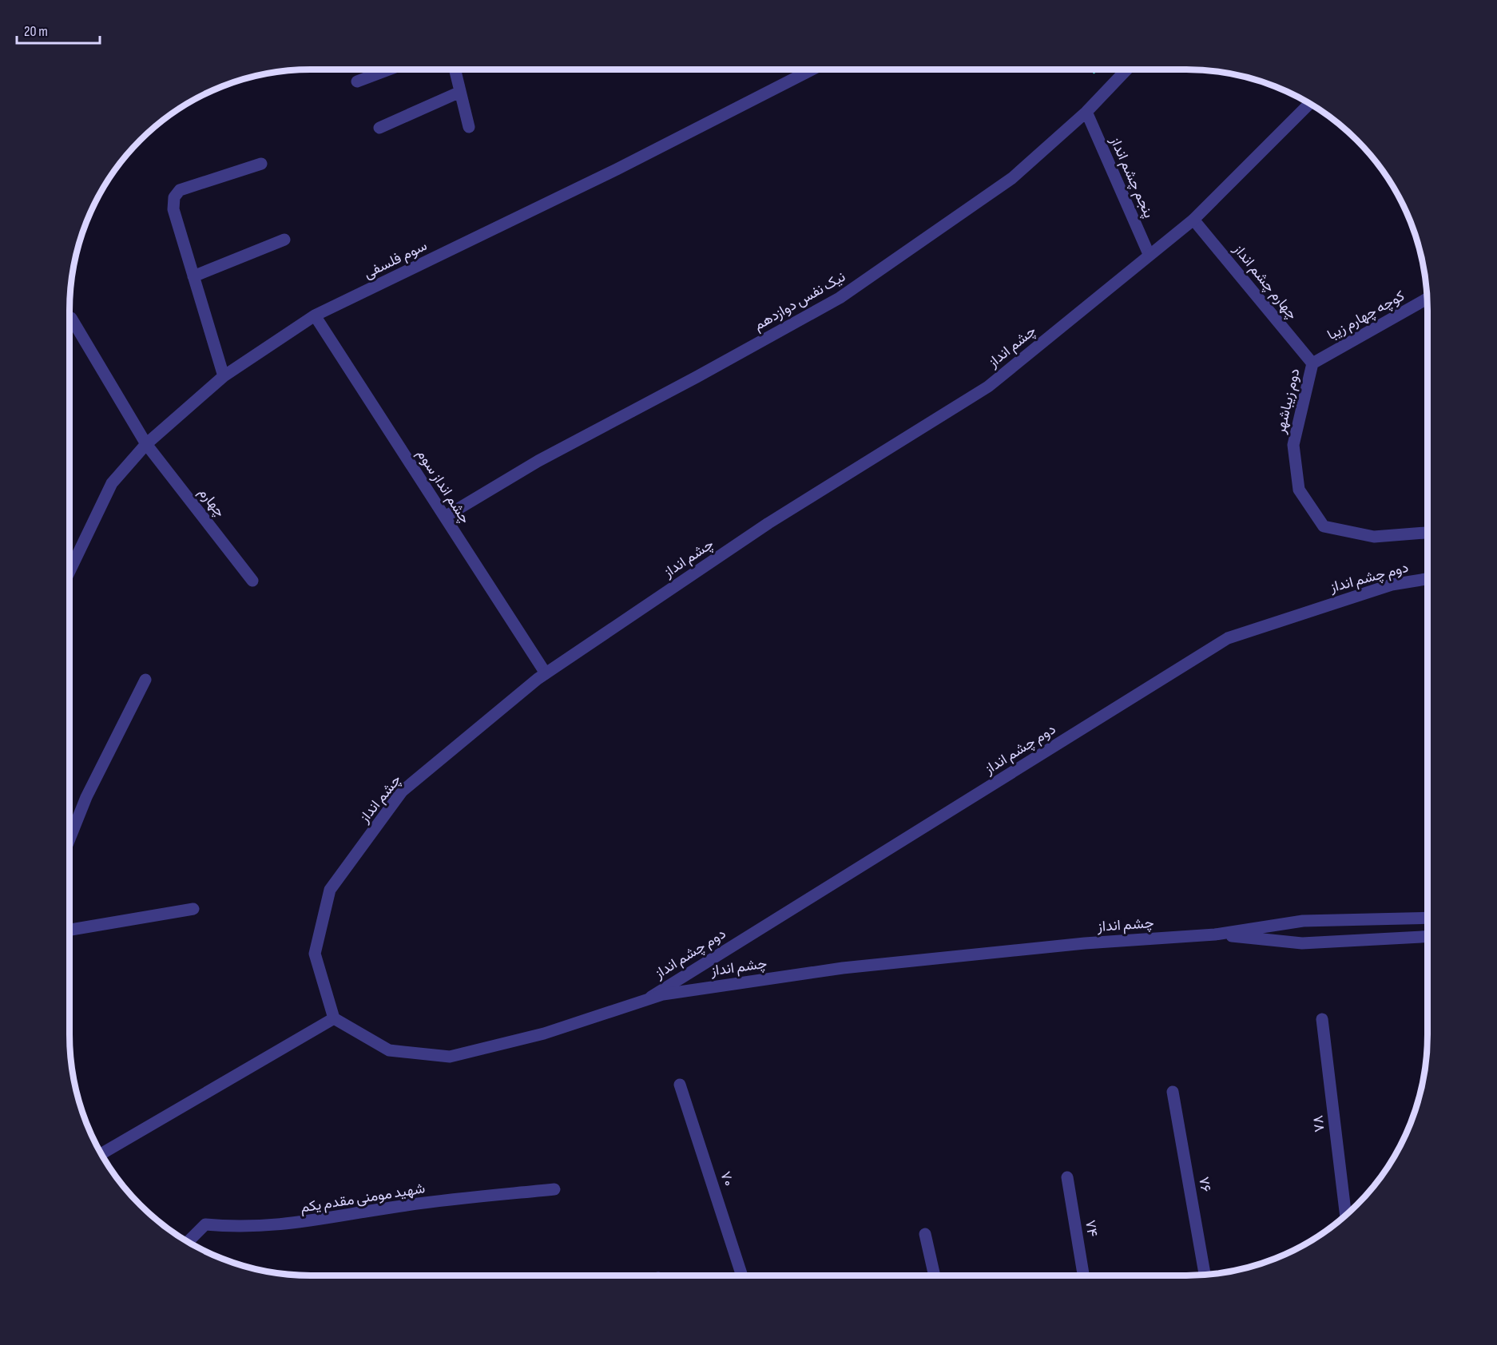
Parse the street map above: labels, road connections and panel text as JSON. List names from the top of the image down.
{
  "streets": {
    "street": [
      "پنجم چشم انداز",
      "سوم فلسفی",
      "چهارم چشم انداز",
      "نیک نفس دوازدهم",
      "کوچه چهارم زیبا",
      "چشم انداز",
      "دوم زیباشهر",
      "چشم انداز سوم",
      "چهارم",
      "دوم چشم انداز",
      "۷۸",
      "۷۰",
      "۷۶",
      "شهید مومنی مقدم یکم",
      "۷۴"
    ]
  },
  "crossings": [
    ["پنجم چشم انداز", "نیک نفس دوازدهم"],
    ["پنجم چشم انداز", "چشم انداز"],
    ["سوم فلسفی", "چشم انداز سوم"],
    ["سوم فلسفی", "چهارم"],
    ["چهارم چشم انداز", "کوچه چهارم زیبا"],
    ["چهارم چشم انداز", "چشم انداز"],
    ["چهارم چشم انداز", "دوم زیباشهر"],
    ["نیک نفس دوازدهم", "چشم انداز سوم"],
    ["کوچه چهارم زیبا", "دوم زیباشهر"],
    ["چشم انداز", "چشم انداز سوم"],
    ["چشم انداز", "دوم چشم انداز"]
  ],
  "scale_bar": "20 m"
}
